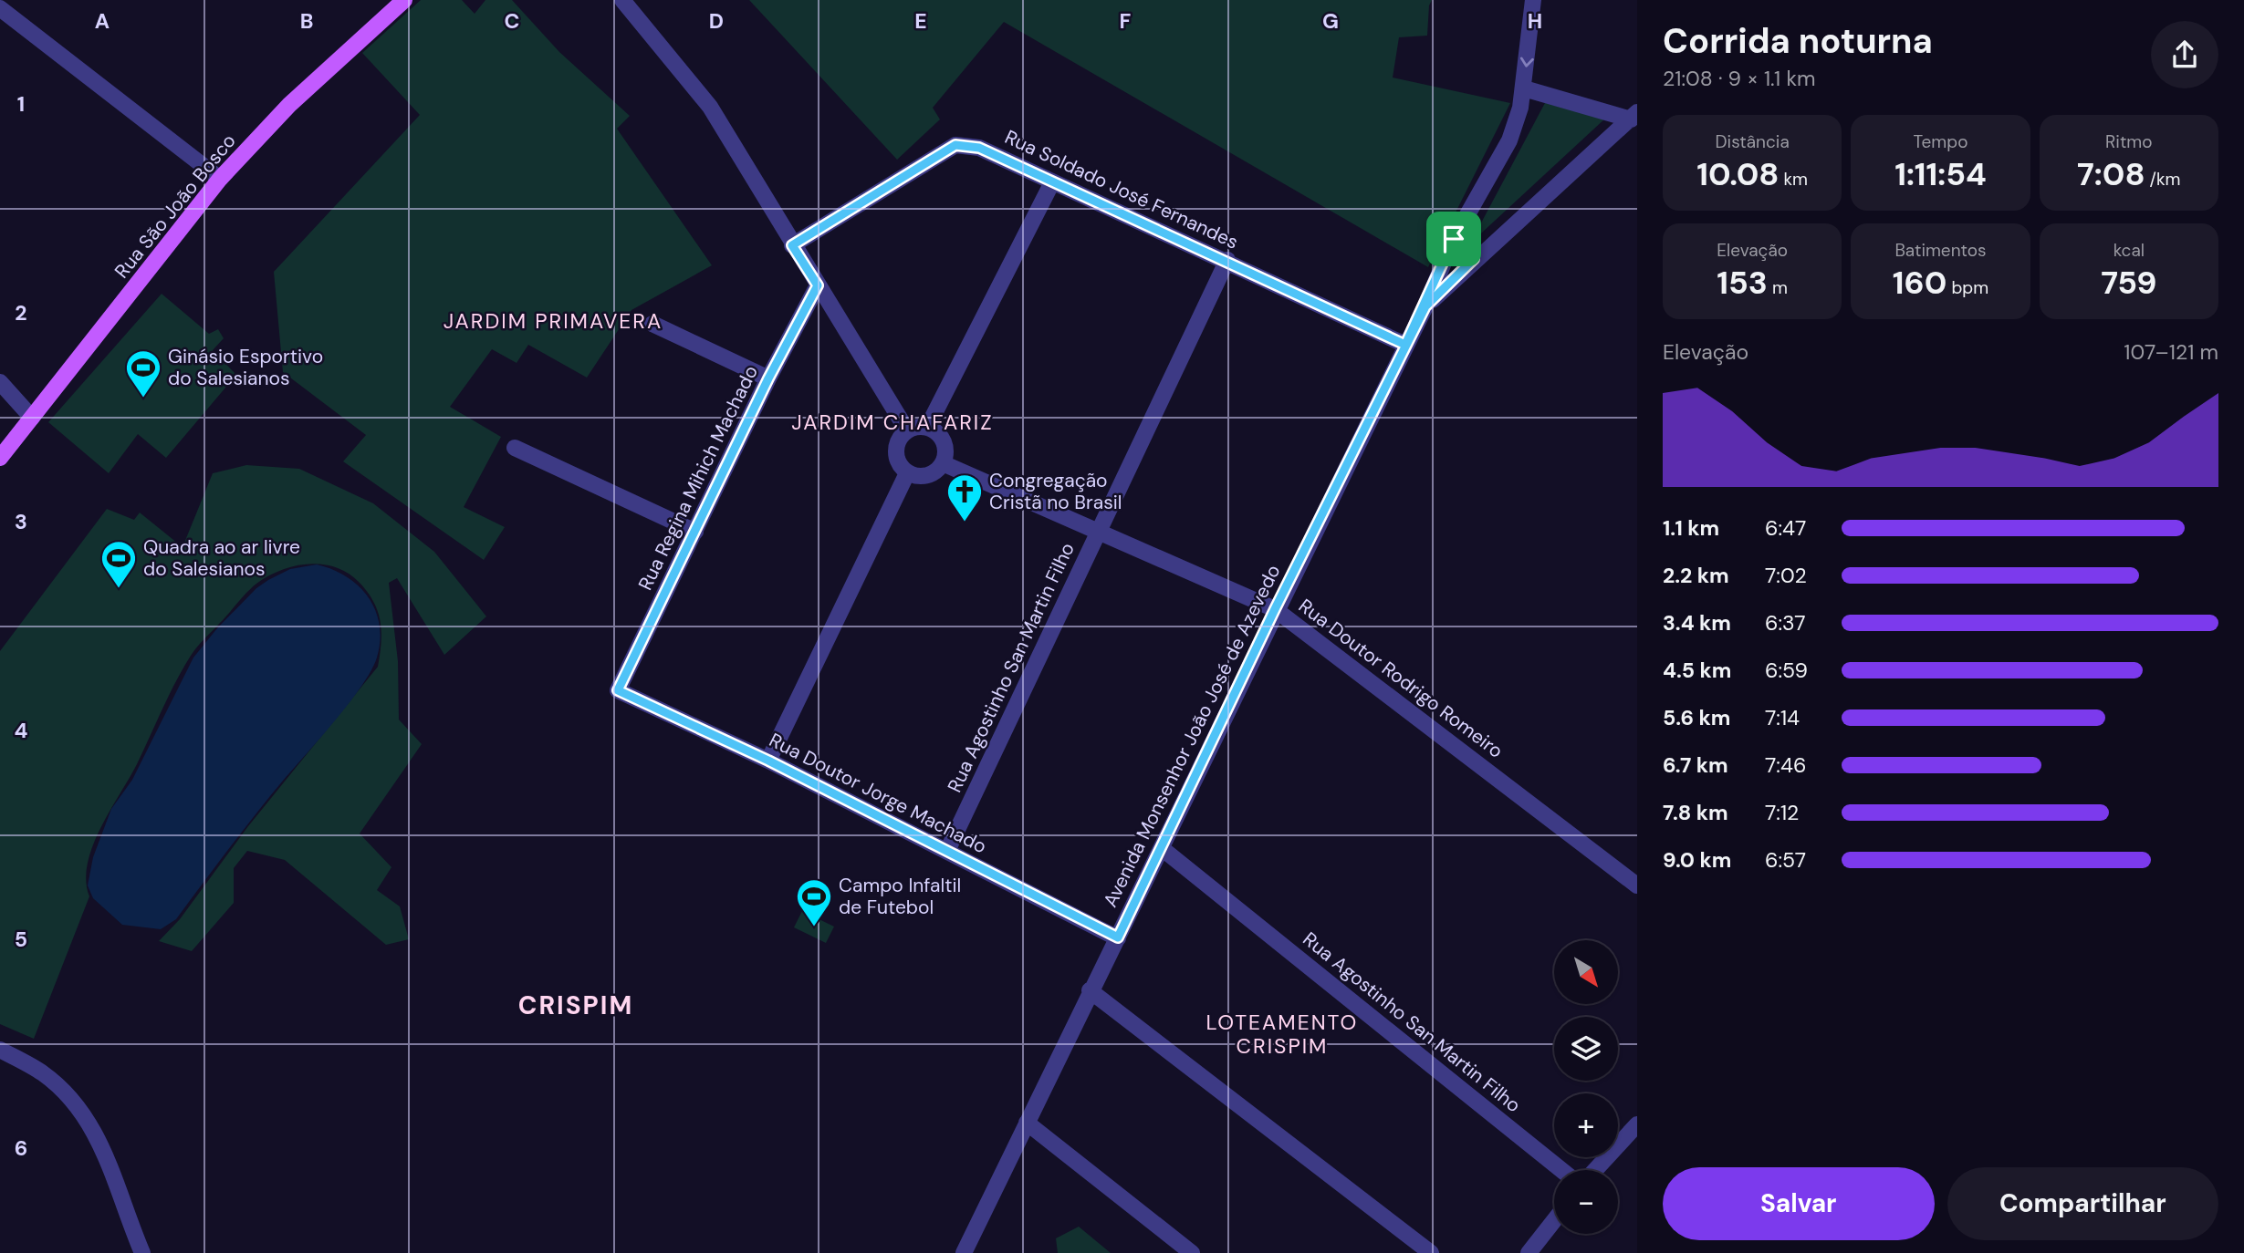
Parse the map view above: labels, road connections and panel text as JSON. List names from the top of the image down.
{
  "streets": {
    "main road": ["Rua São João Bosco"],
    "street": [
      "Rua Soldado José Fernandes",
      "Rua Regina Mihich Machado",
      "Rua Agostinho San Martin Filho",
      "Rua Doutor Rodrigo Romeiro",
      "Avenida Monsenhor João José de Azevedo",
      "Rua Doutor Jorge Machado"
    ]
  },
  "crossings": [
    ["Rua Soldado José Fernandes", "Rua Agostinho San Martin Filho"],
    ["Rua Soldado José Fernandes", "Avenida Monsenhor João José de Azevedo"],
    ["Rua Regina Mihich Machado", "Rua Doutor Jorge Machado"],
    ["Rua Agostinho San Martin Filho", "Rua Doutor Rodrigo Romeiro"],
    ["Rua Agostinho San Martin Filho", "Avenida Monsenhor João José de Azevedo"],
    ["Rua Agostinho San Martin Filho", "Rua Doutor Jorge Machado"],
    ["Rua Doutor Rodrigo Romeiro", "Avenida Monsenhor João José de Azevedo"],
    ["Avenida Monsenhor João José de Azevedo", "Rua Doutor Jorge Machado"]
  ],
  "districts": [
    "JARDIM PRIMAVERA",
    "JARDIM CHAFARIZ",
    "CRISPIM",
    "LOTEAMENTO CRISPIM"
  ],
  "places": {
    "sports": ["Ginásio Esportivo do Salesianos", "Quadra ao ar livre do Salesianos", "Campo Infaltil de Futebol"],
    "church": ["Congregação Cristã no Brasil"]
  },
  "north": "bottom right",
  "page": {
    "heading": ["Corrida noturna", "21:08 · 9 × 1.1 km"],
    "stats": [
      ["Distância", "10.08 km"],
      ["Tempo", "1:11:54"],
      ["Ritmo", "7:08 /km"],
      ["Elevação", "153 m"],
      ["Batimentos", "160 bpm"],
      ["kcal", "759"]
    ],
    "chart": ["Elevação", "107–121 m"],
    "list": [
      {
        "name": "1.1 km",
        "note": "6:47"
      },
      {
        "name": "2.2 km",
        "note": "7:02"
      },
      {
        "name": "3.4 km",
        "note": "6:37"
      },
      {
        "name": "4.5 km",
        "note": "6:59"
      },
      {
        "name": "5.6 km",
        "note": "7:14"
      },
      {
        "name": "6.7 km",
        "note": "7:46"
      },
      {
        "name": "7.8 km",
        "note": "7:12"
      },
      {
        "name": "9.0 km",
        "note": "6:57"
      }
    ],
    "map_buttons": ["+", "−"],
    "buttons": ["Salvar", "Compartilhar"]
  },
  "grid": {
    "columns": [
      "A",
      "B",
      "C",
      "D",
      "E",
      "F",
      "G",
      "H"
    ],
    "rows": [
      "1",
      "2",
      "3",
      "4",
      "5",
      "6"
    ]
  }
}
